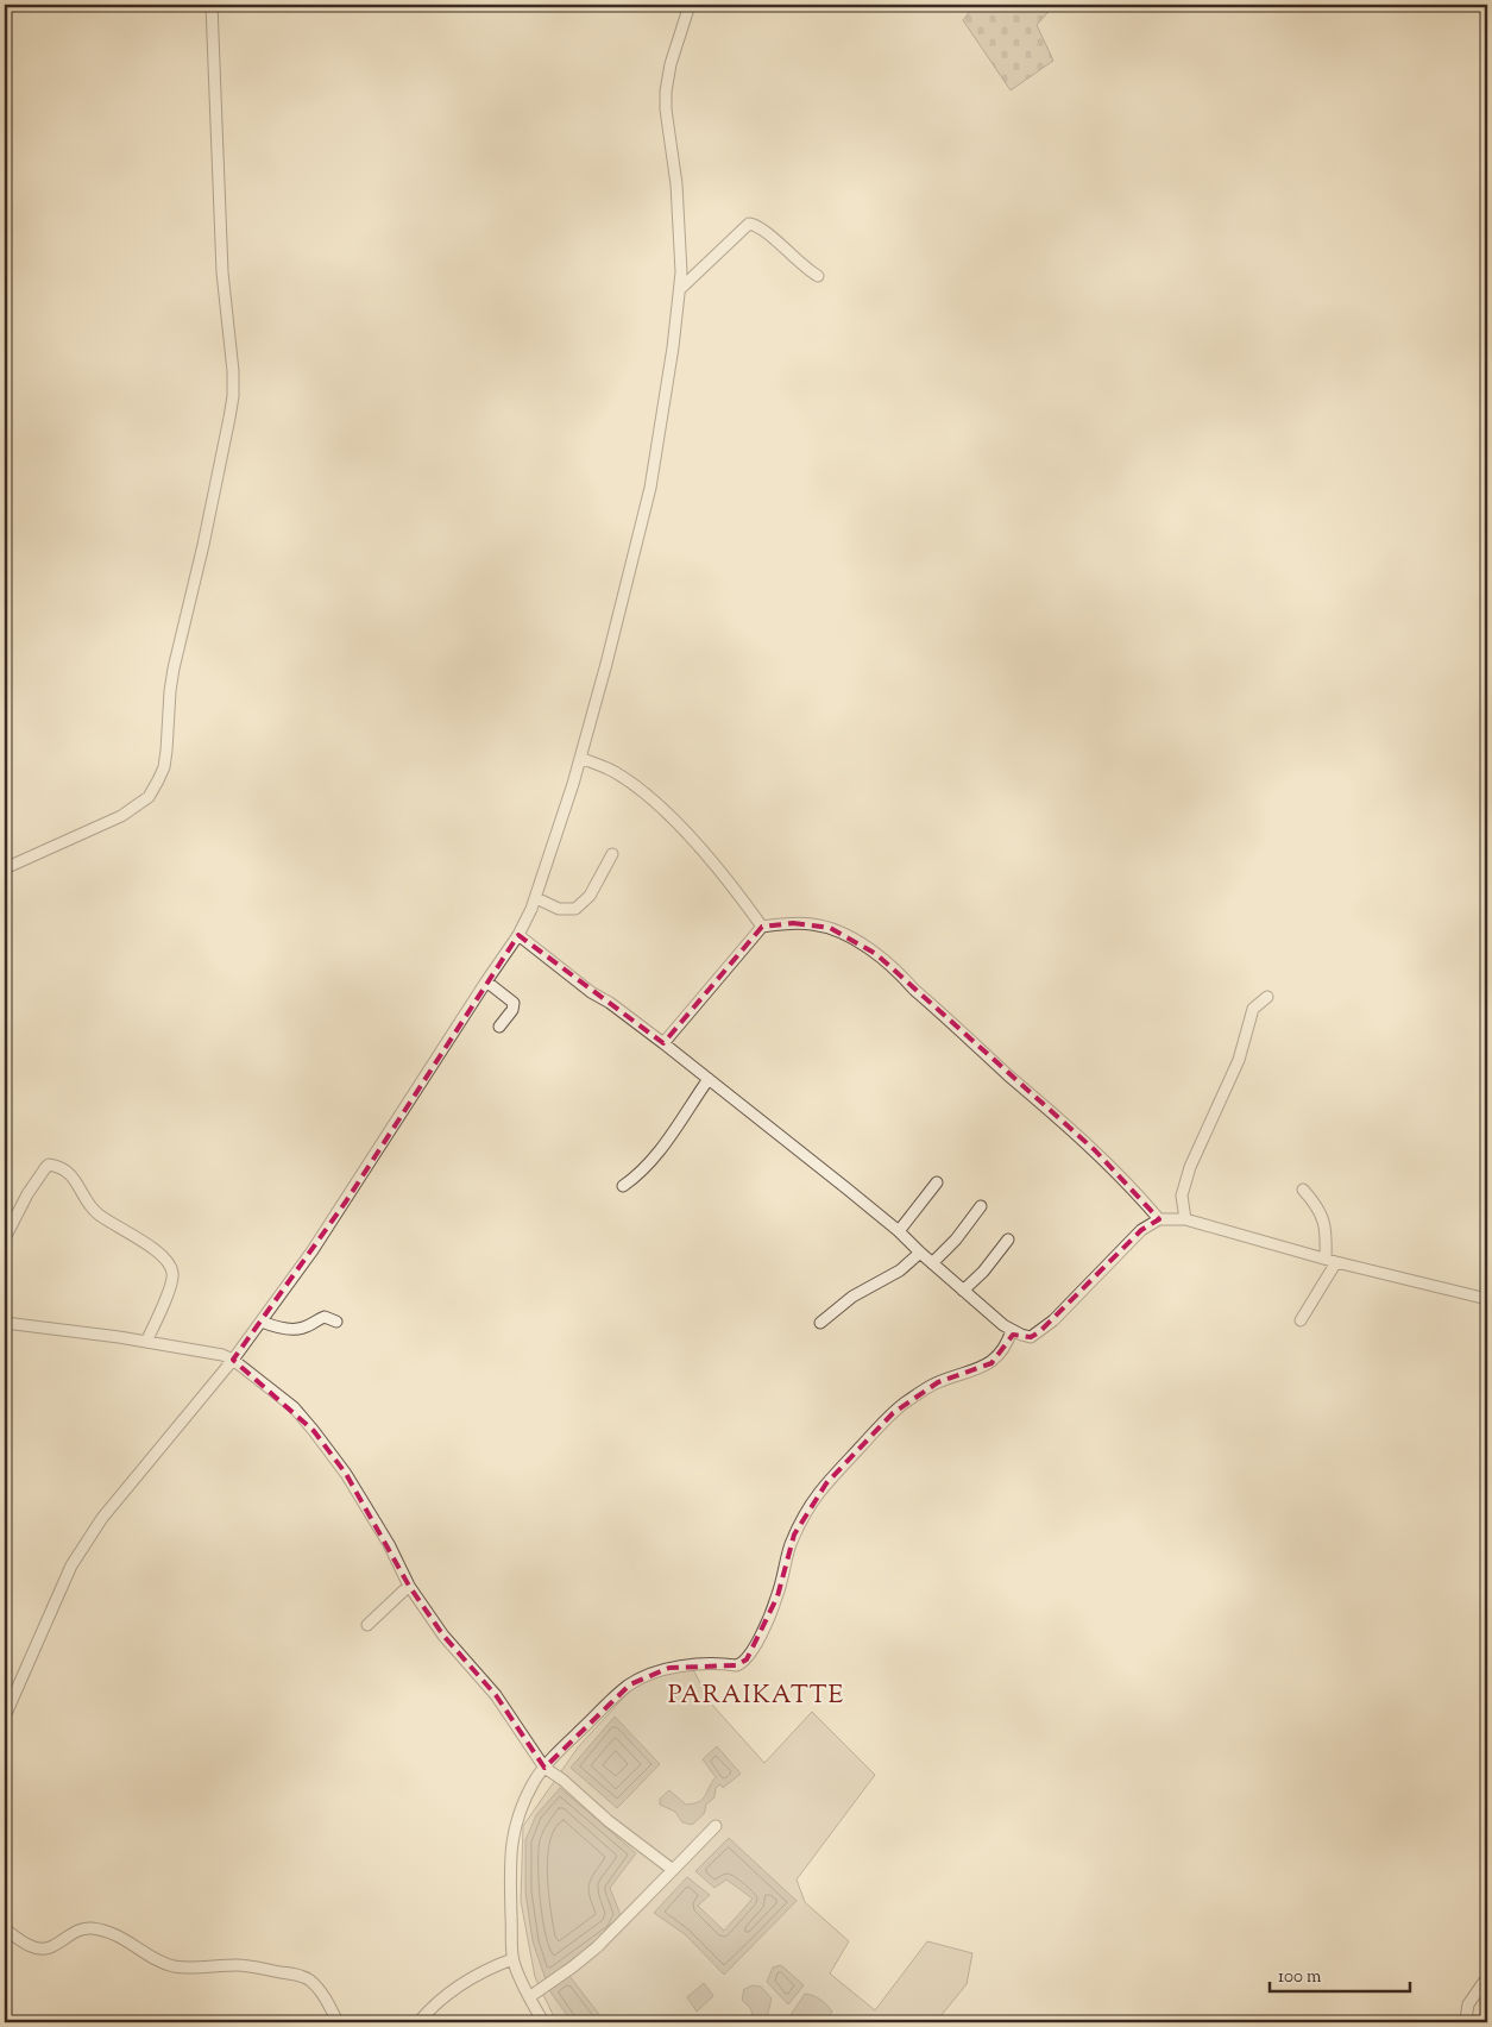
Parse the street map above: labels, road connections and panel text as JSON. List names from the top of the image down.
{
  "districts": ["PARAIKATTE"],
  "scale_bar": "100 m"
}
